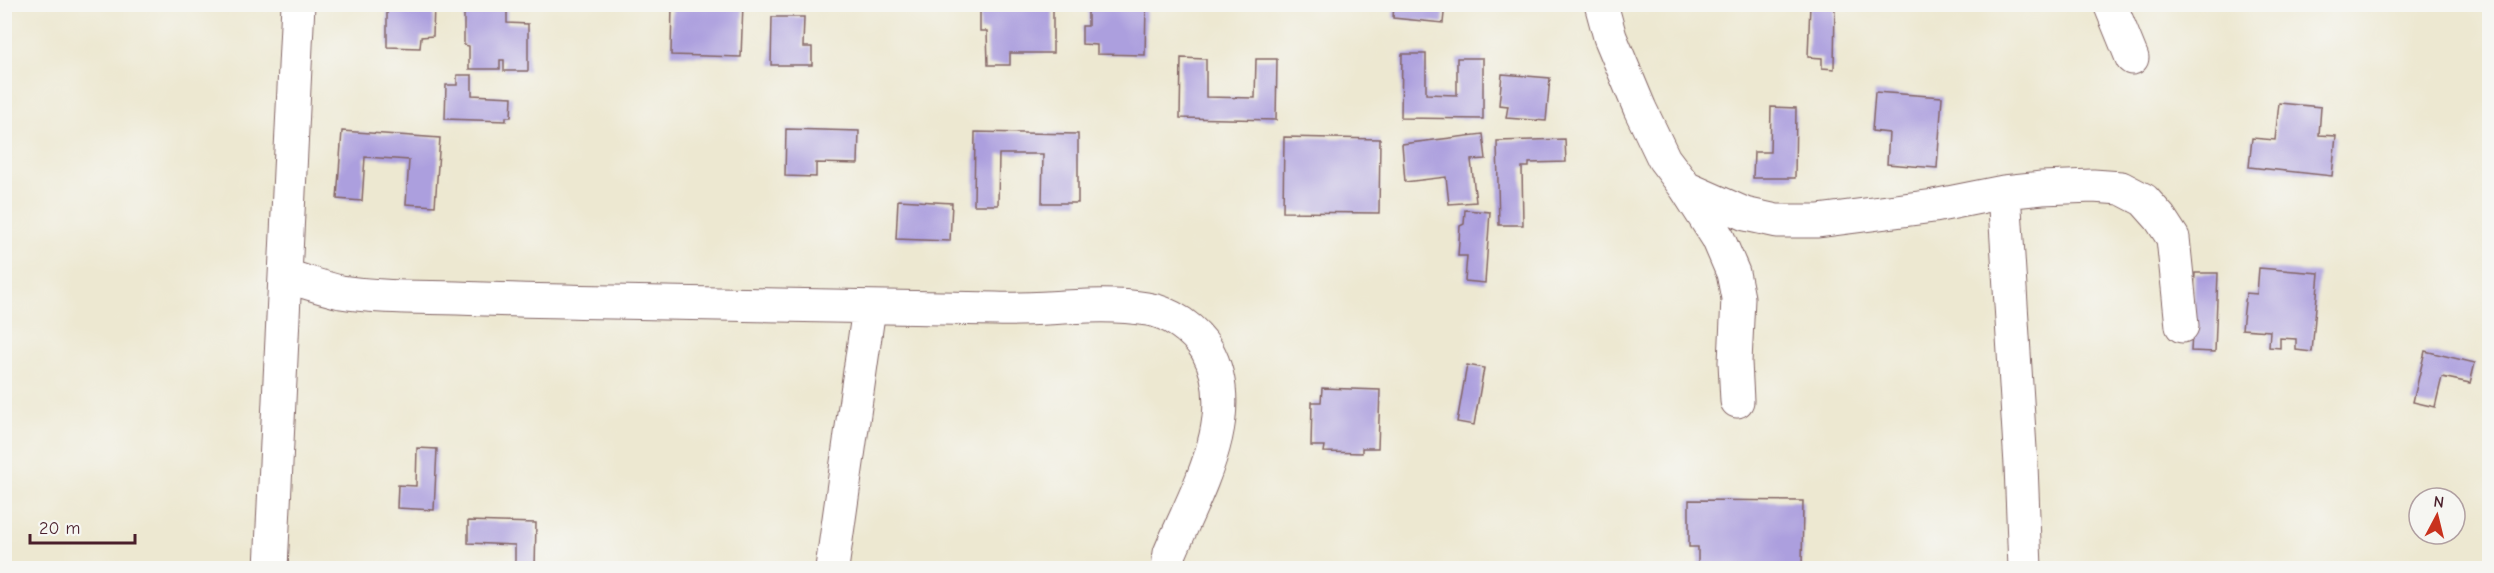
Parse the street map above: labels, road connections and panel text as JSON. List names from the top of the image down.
{
  "scale_bar": "20 m",
  "north": "top"
}
